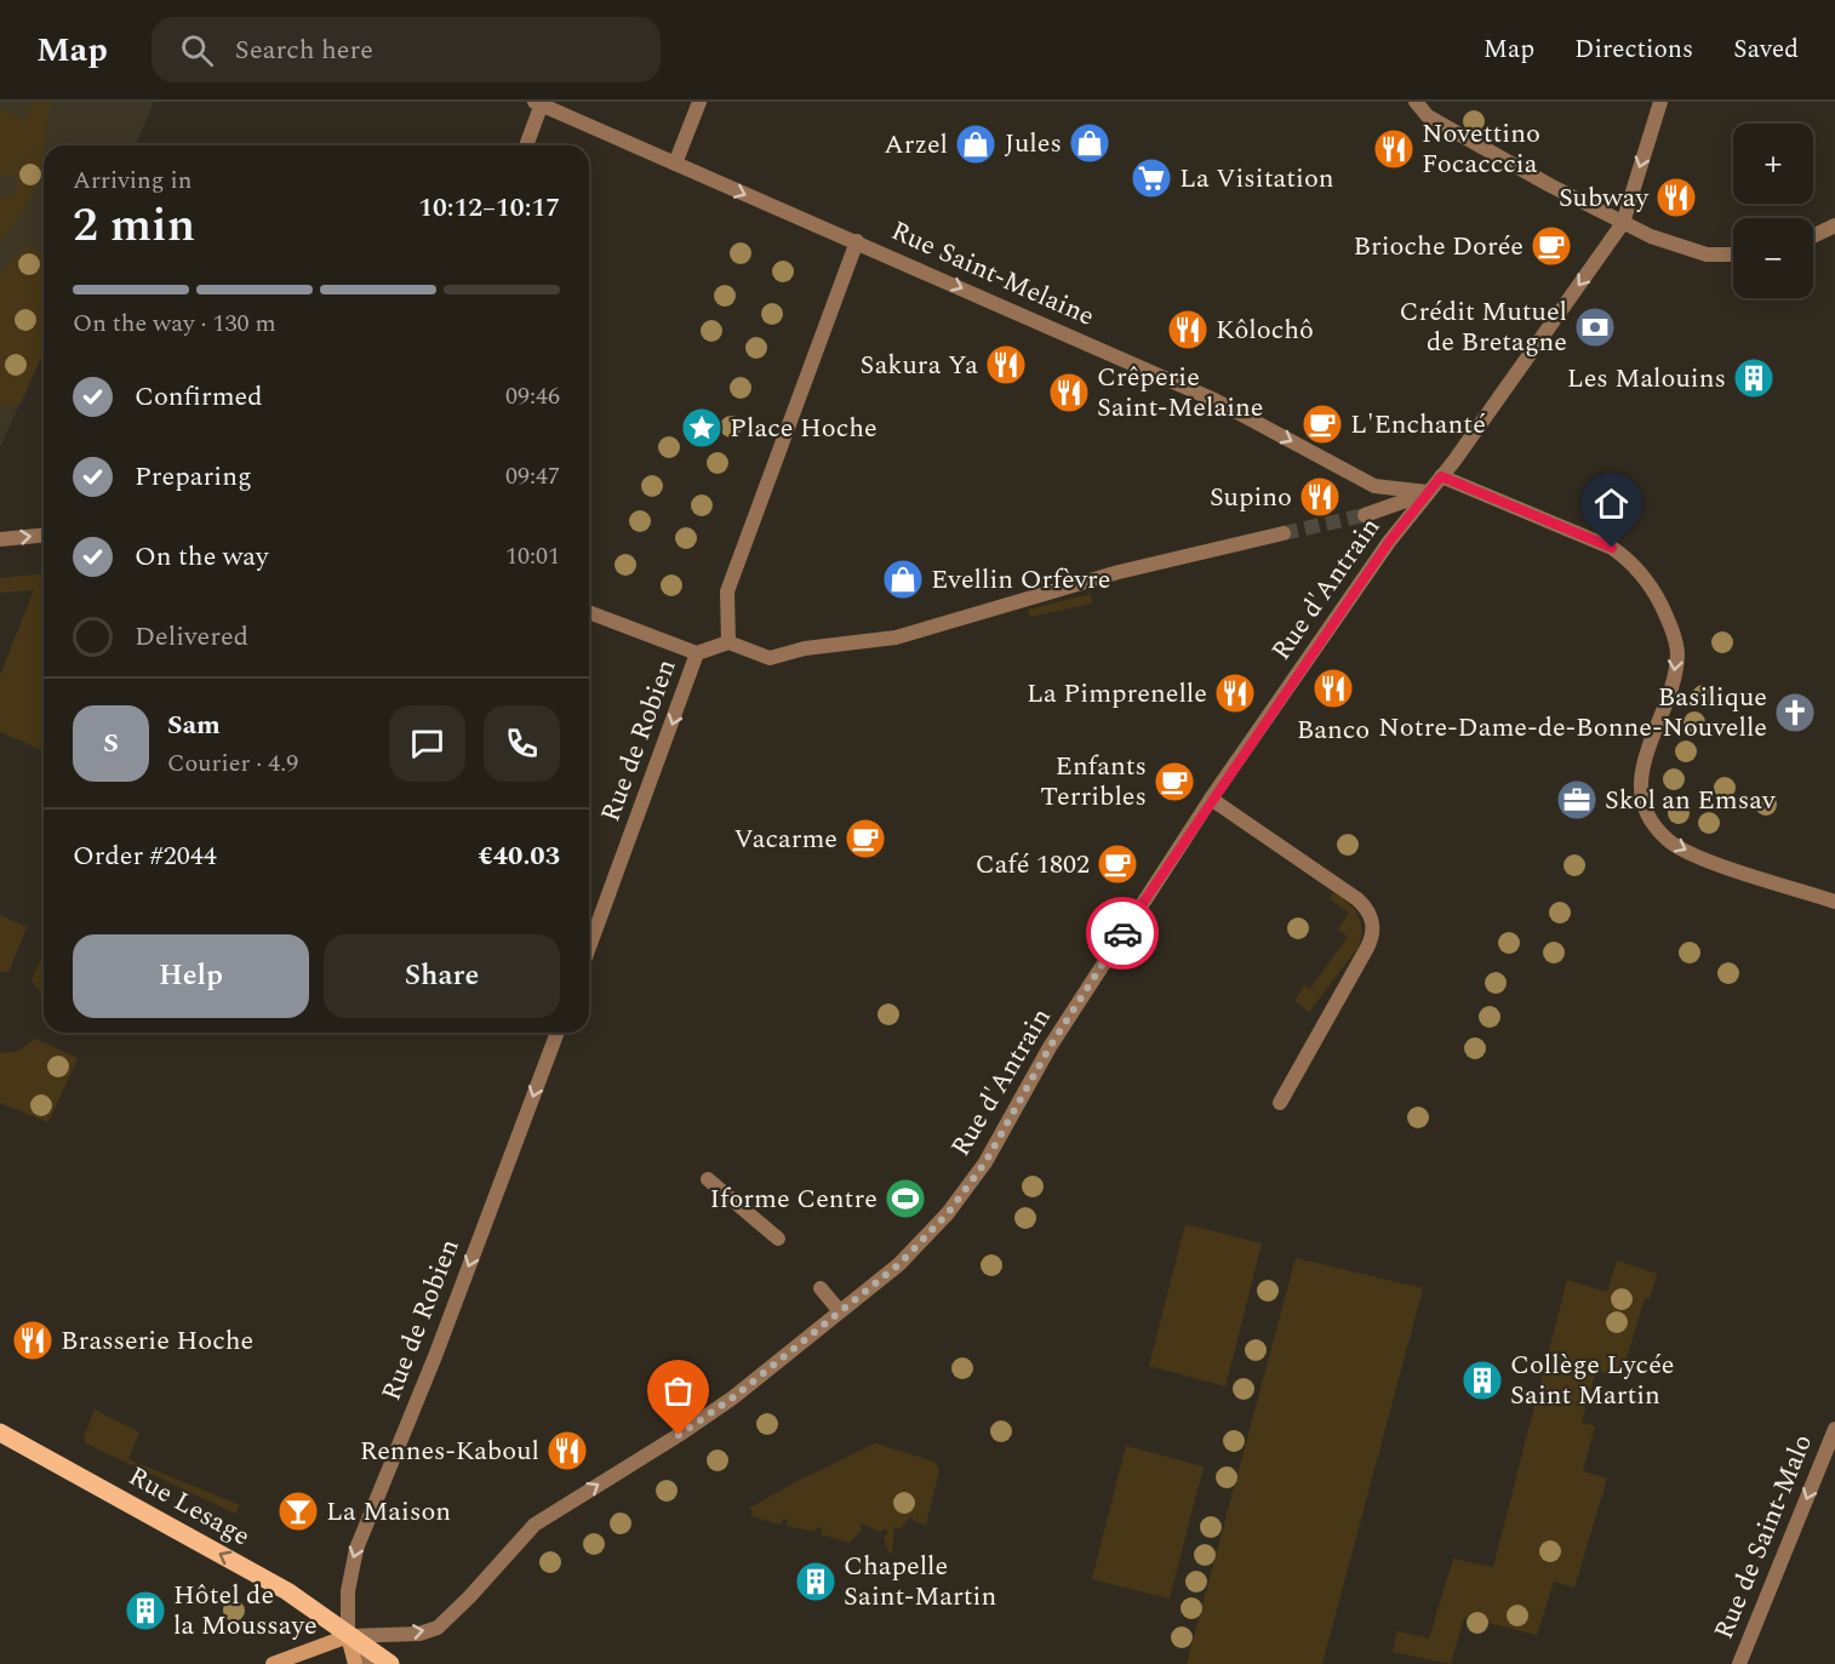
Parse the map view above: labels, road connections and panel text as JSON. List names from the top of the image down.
{
  "streets": {
    "main road": ["Rue d'Antrain", "Rue Lesage"],
    "street": ["Rue Saint-Melaine", "Rue de Robien", "Rue de Saint-Malo"]
  },
  "crossings": [
    ["Rue Saint-Melaine", "Rue d'Antrain"],
    ["Rue d'Antrain", "Rue de Robien"],
    ["Rue d'Antrain", "Rue Lesage"],
    ["Rue de Robien", "Rue Lesage"]
  ],
  "one_way": [
    "Rue Saint-Melaine",
    "Rue de Robien",
    "Rue Lesage",
    "Rue de Saint-Malo"
  ],
  "places": {
    "shop": ["Jules", "Arzel", "Evellin Orfèvre"],
    "restaurant": [
      "Novettino Focacccia",
      "Subway",
      "Kôlochô",
      "Sakura Ya",
      "Crêperie Saint-Melaine",
      "Supino",
      "Banco",
      "La Pimprenelle",
      "Brasserie Hoche",
      "Rennes-Kaboul"
    ],
    "supermarket": ["La Visitation"],
    "cafe": [
      "Brioche Dorée",
      "L'Enchanté",
      "Enfants Terribles",
      "Vacarme",
      "Café 1802"
    ],
    "bank": ["Crédit Mutuel de Bretagne"],
    "building": [
      "Les Malouins",
      "Collège Lycée Saint Martin",
      "Chapelle Saint-Martin",
      "Hôtel de la Moussaye"
    ],
    "place": ["Place Hoche"],
    "church": ["Basilique Notre-Dame-de-Bonne-Nouvelle"],
    "office": ["Skol an Emsav"],
    "sports": ["Iforme Centre"],
    "bar": ["La Maison"]
  },
  "page": {
    "header": "Map",
    "search": "Search here",
    "nav": ["Map", "Directions", "Saved"],
    "map_buttons": ["+", "−"],
    "heading": ["2 min", "Arriving in", "10:12–10:17"],
    "panel": [
      "Sam",
      "Courier · 4.9",
      "Order #2044",
      "€40.03"
    ],
    "bar": "On the way · 130 m",
    "list": [
      ["Confirmed", "09:46"],
      ["Preparing", "09:47"],
      ["On the way", "10:01"],
      "Delivered"
    ],
    "round": "S",
    "buttons": ["Help", "Share"]
  }
}
